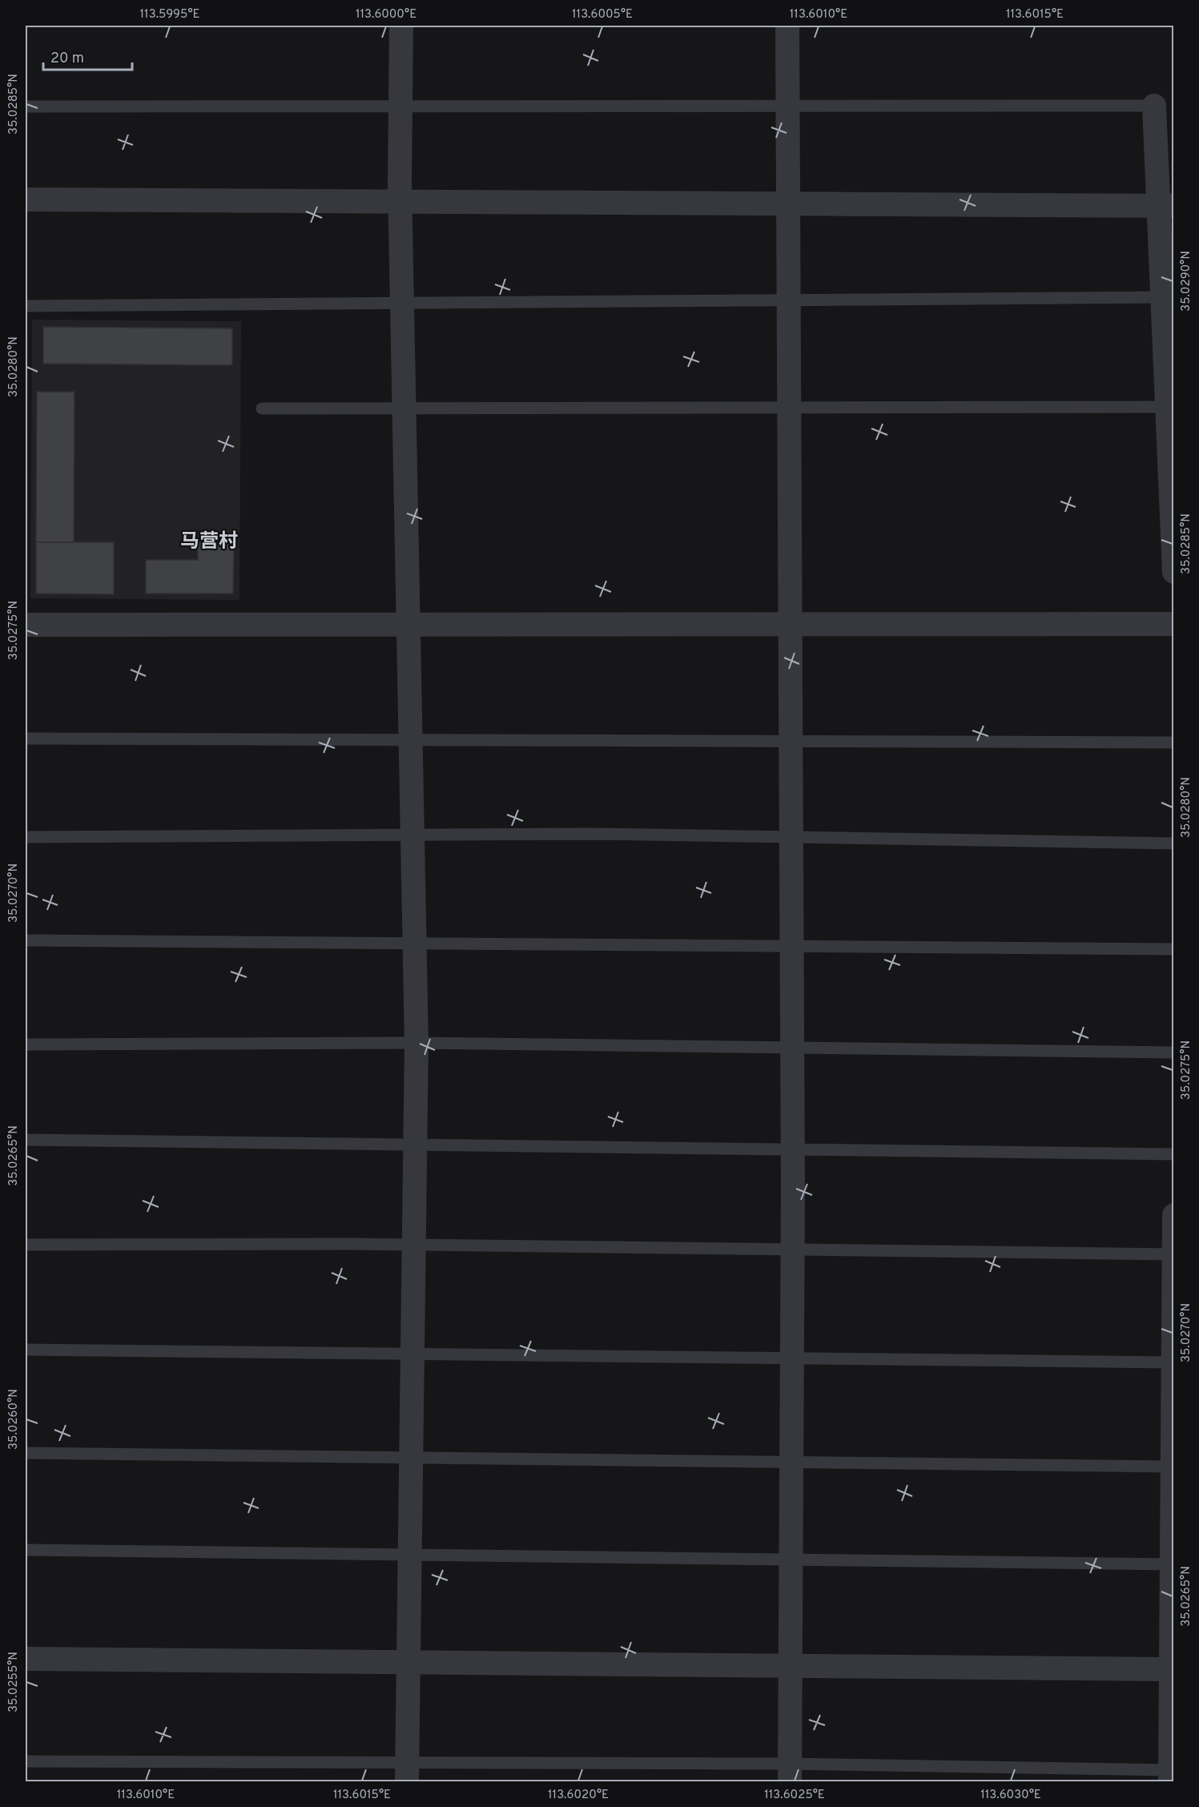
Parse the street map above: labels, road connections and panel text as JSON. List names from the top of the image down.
{
  "districts": ["马营村"],
  "scale_bar": "20 m",
  "coordinates": [
    "113.5995°E",
    "113.6000°E",
    "113.6005°E",
    "113.6010°E",
    "113.6015°E",
    "35.0285°N",
    "35.0290°N",
    "35.0280°N",
    "35.0275°N",
    "35.0270°N",
    "35.0265°N",
    "35.0260°N",
    "35.0255°N",
    "113.6020°E",
    "113.6025°E",
    "113.6030°E"
  ]
}
